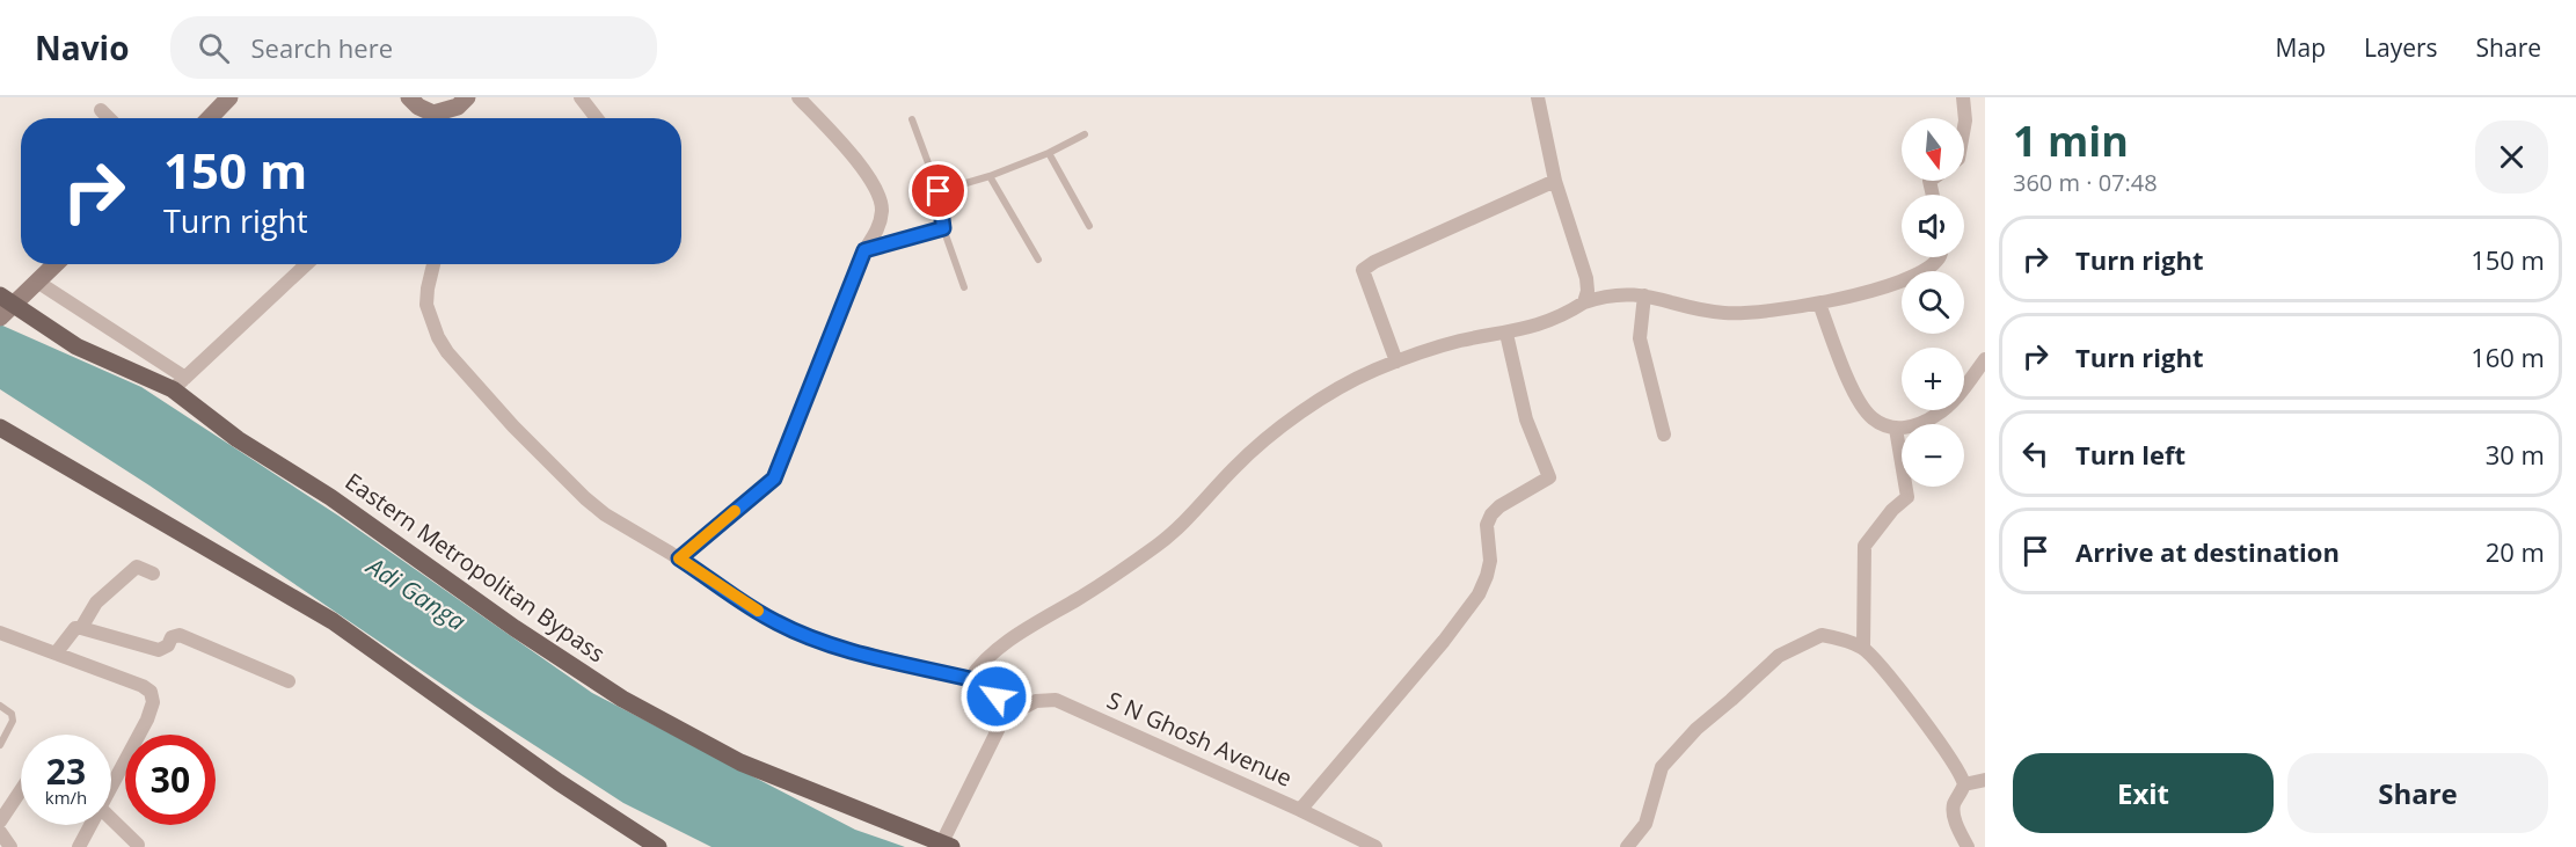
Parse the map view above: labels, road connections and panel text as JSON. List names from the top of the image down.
{
  "streets": {
    "main road": ["Eastern Metropolitan Bypass"],
    "street": ["S N Ghosh Avenue"]
  },
  "water": ["Adi Ganga"],
  "north": "bottom",
  "page": {
    "header": "Navio",
    "search": "Search here",
    "nav": ["Map", "Layers", "Share"],
    "heading": ["1 min", "360 m · 07:48"],
    "map_buttons": ["+", "−"],
    "turn": ["150 m", "Turn right"],
    "list": [
      {
        "name": "Turn right",
        "value": "150 m"
      },
      {
        "name": "Turn right",
        "value": "160 m"
      },
      {
        "name": "Turn left",
        "value": "30 m"
      },
      {
        "name": "Arrive at destination",
        "value": "20 m"
      }
    ],
    "speed": "23 km/h",
    "limit": "30",
    "buttons": ["Exit", "Share"]
  }
}
